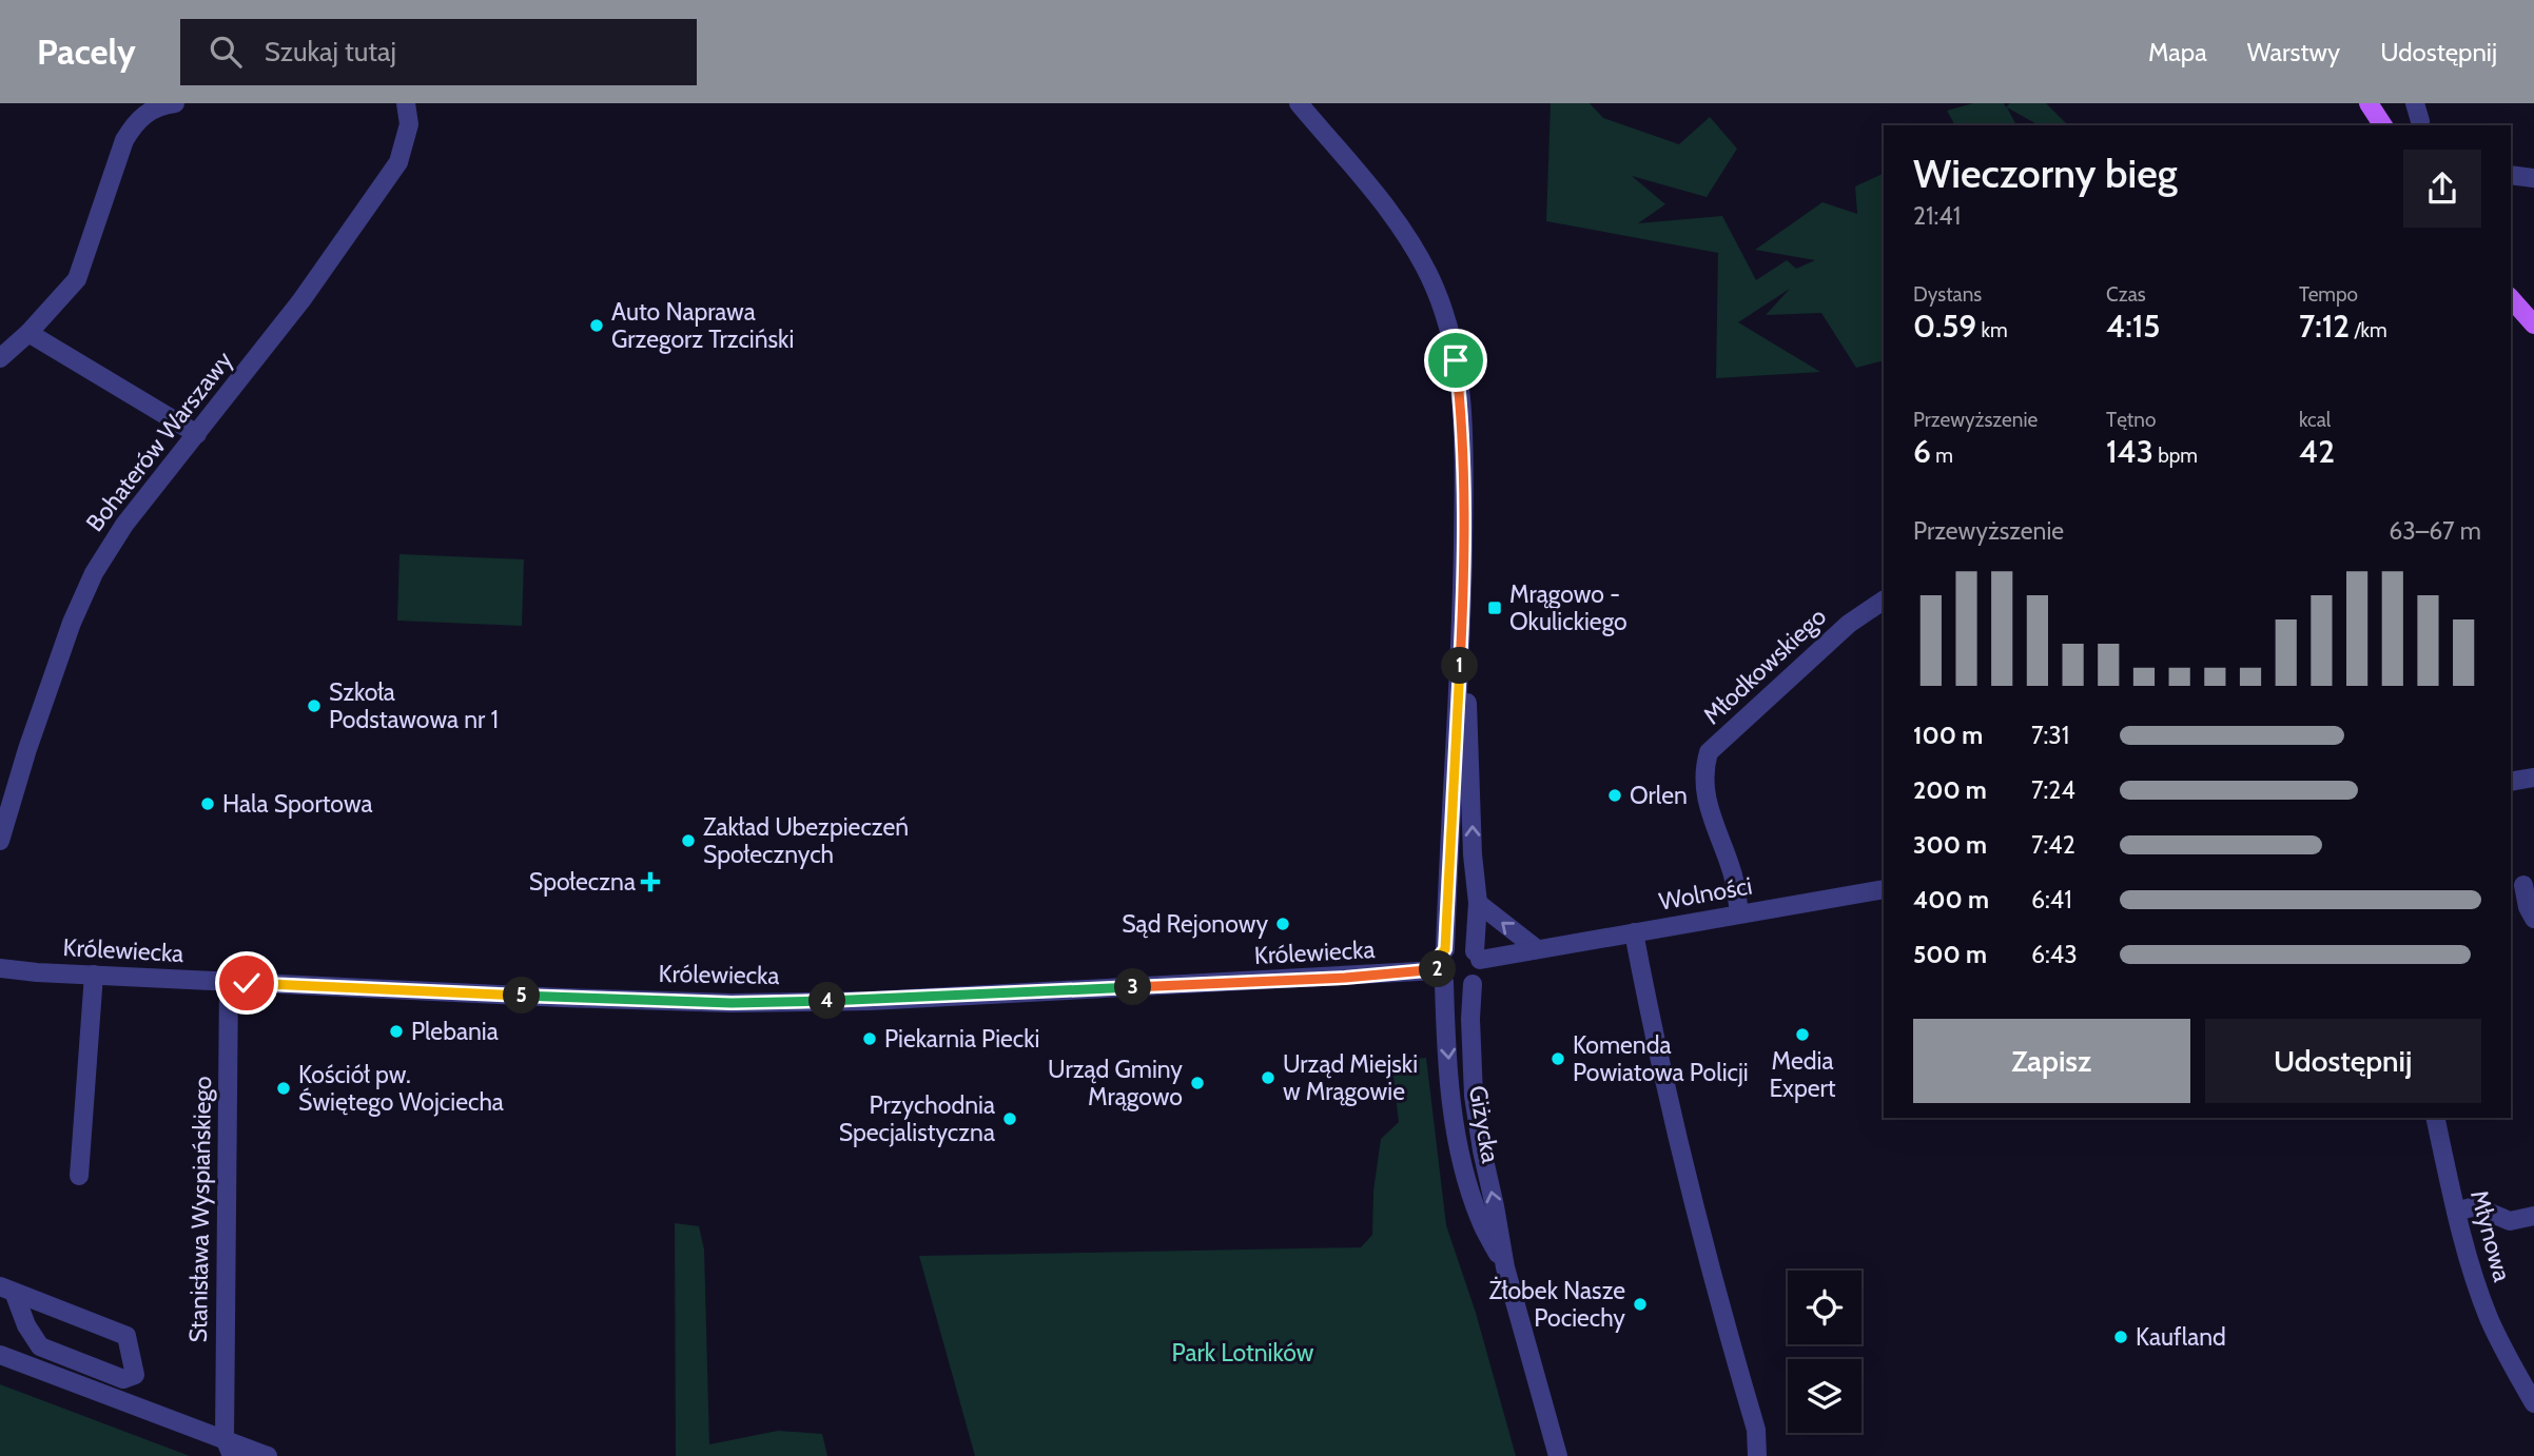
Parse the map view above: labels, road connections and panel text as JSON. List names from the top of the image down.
{
  "streets": {
    "street": [
      "Bohaterów Warszawy",
      "Młodkowskiego",
      "Wolności",
      "Królewiecka",
      "Giżycka",
      "Stanisława Wyspiańskiego",
      "Młynowa"
    ]
  },
  "crossings": [
    ["Młodkowskiego", "Wolności"],
    ["Wolności", "Królewiecka"],
    ["Wolności", "Giżycka"],
    ["Królewiecka", "Giżycka"],
    ["Królewiecka", "Stanisława Wyspiańskiego"]
  ],
  "parks": ["Park Lotników"],
  "places": {
    "other": [
      "Auto Naprawa Grzegorz Trzciński",
      "Szkoła Podstawowa nr 1",
      "Orlen",
      "Hala Sportowa",
      "Zakład Ubezpieczeń Społecznych",
      "Sąd Rejonowy",
      "Plebania",
      "Media Expert",
      "Piekarnia Piecki",
      "Komenda Powiatowa Policji",
      "Urząd Miejski w Mrągowie",
      "Urząd Gminy Mrągowo",
      "Kościół pw. Świętego Wojciecha",
      "Przychodnia Specjalistyczna",
      "Żłobek Nasze Pociechy",
      "Kaufland"
    ],
    "transit": ["Mrągowo - Okulickiego"],
    "health": ["Społeczna"]
  },
  "page": {
    "header": "Pacely",
    "search": "Szukaj tutaj",
    "nav": ["Mapa", "Warstwy", "Udostępnij"],
    "heading": ["Wieczorny bieg", "21:41"],
    "stats": [
      ["Dystans", "0.59 km"],
      ["Czas", "4:15"],
      ["Tempo", "7:12 /km"],
      ["Przewyższenie", "6 m"],
      ["Tętno", "143 bpm"],
      ["kcal", "42"]
    ],
    "chart": ["Przewyższenie", "63–67 m"],
    "pins": [
      "1",
      "2",
      "3",
      "5",
      "4"
    ],
    "list": [
      {
        "name": "100 m",
        "note": "7:31"
      },
      {
        "name": "200 m",
        "note": "7:24"
      },
      {
        "name": "300 m",
        "note": "7:42"
      },
      {
        "name": "400 m",
        "note": "6:41"
      },
      {
        "name": "500 m",
        "note": "6:43"
      }
    ],
    "buttons": ["Zapisz", "Udostępnij"]
  }
}
